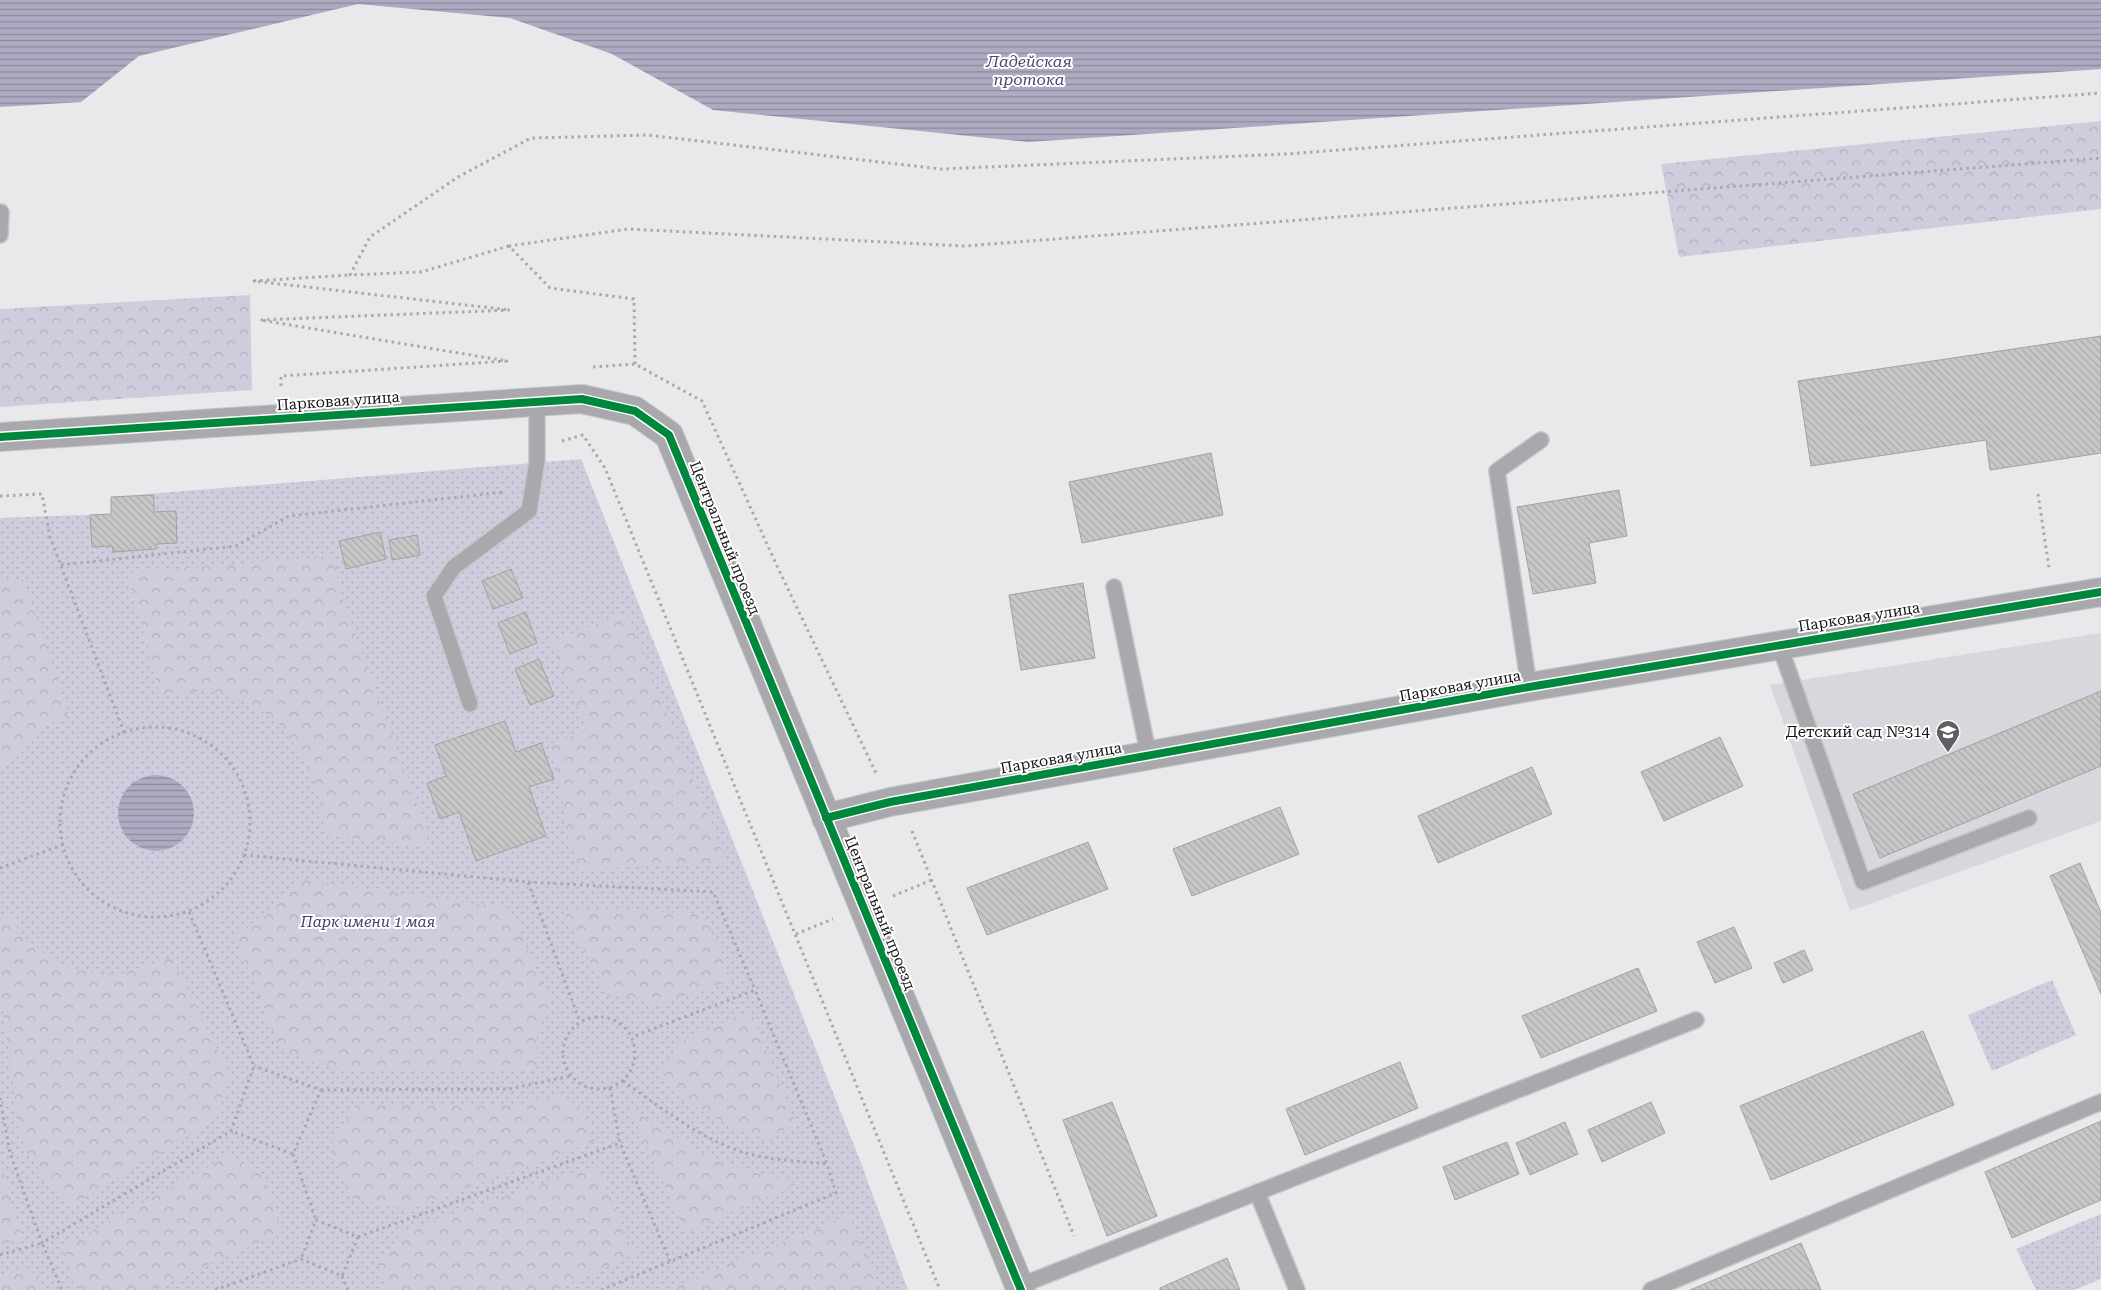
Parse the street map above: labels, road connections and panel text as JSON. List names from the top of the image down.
{
  "streets": {
    "street": ["Парковая улица", "Центральный проезд"]
  },
  "crossings": [
    ["Парковая улица", "Центральный проезд"]
  ],
  "water": ["Ладейская протока"],
  "parks": ["Парк имени 1 мая"],
  "places": {
    "school or university": ["Детский сад №314"]
  }
}
